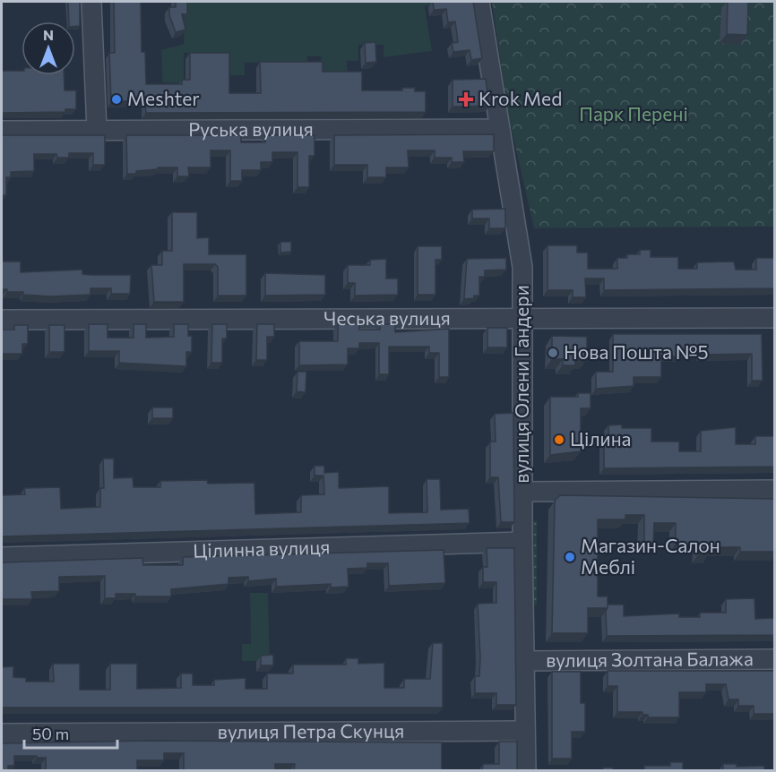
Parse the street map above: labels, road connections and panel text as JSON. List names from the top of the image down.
{
  "streets": {
    "street": [
      "Руська вулиця",
      "Чеська вулиця",
      "вулиця Олени Гандери",
      "Цілинна вулиця",
      "вулиця Золтана Балажа",
      "вулиця Петра Скунця"
    ]
  },
  "crossings": [
    ["Руська вулиця", "вулиця Олени Гандери"],
    ["Чеська вулиця", "вулиця Олени Гандери"],
    ["вулиця Олени Гандери", "Цілинна вулиця"],
    ["вулиця Олени Гандери", "вулиця Золтана Балажа"],
    ["вулиця Олени Гандери", "вулиця Петра Скунця"]
  ],
  "parks": ["Парк Перені"],
  "places": {
    "other": [
      "Meshter",
      "Нова Пошта №5",
      "Цілина",
      "Магазин-Салон Меблі"
    ],
    "health": ["Krok Med"]
  },
  "scale_bar": "50 m",
  "north": "top"
}
